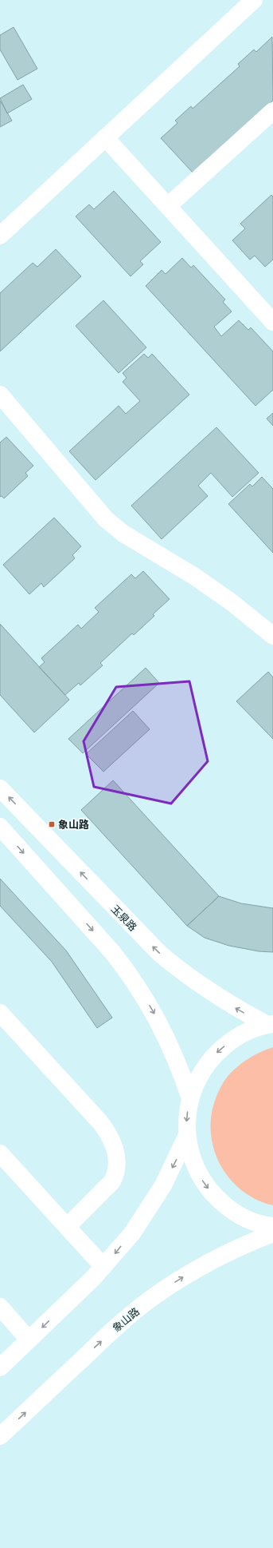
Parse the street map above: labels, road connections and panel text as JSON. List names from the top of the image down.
{
  "streets": {
    "main road": ["玉泉路", "象山路"]
  },
  "places": {
    "transit": ["象山路"]
  }
}
